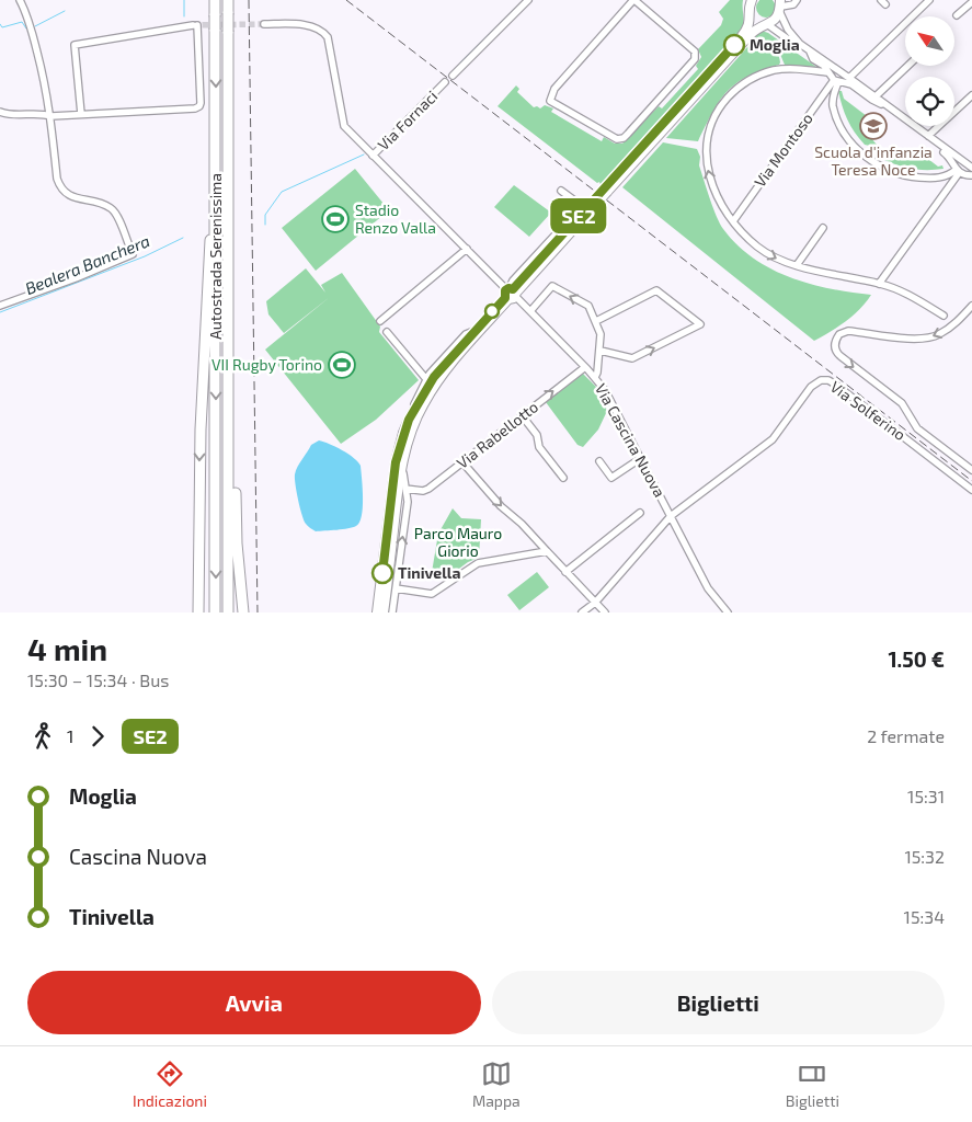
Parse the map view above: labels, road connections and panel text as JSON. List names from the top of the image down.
{
  "streets": {
    "highway": ["Autostrada Serenissima"],
    "street": [
      "Via Fornaci",
      "Via Montoso",
      "Via Solferino",
      "Via Rabellotto",
      "Via Cascina Nuova"
    ]
  },
  "crossings": [
    ["Via Fornaci", "Via Cascina Nuova"],
    ["Via Solferino", "Via Cascina Nuova"],
    ["Via Rabellotto", "Via Cascina Nuova"]
  ],
  "one_way": ["Via Rabellotto"],
  "water": ["Bealera Banchera"],
  "parks": ["Parco Mauro Giorio"],
  "places": {
    "other": ["Moglia", "Tinivella"],
    "school or university": ["Scuola d'infanzia Teresa Noce"],
    "sports": ["Stadio Renzo Valla", "VII Rugby Torino"]
  },
  "lines": ["bus line SE2"],
  "north": "top left",
  "page": {
    "on_map": "SE2",
    "heading": ["4 min", "15:30 – 15:34 · Bus", "1.50 €"],
    "legs": ["1", "SE2", "2 fermate"],
    "list": [
      {
        "name": "Moglia",
        "value": "15:31"
      },
      {
        "name": "Cascina Nuova",
        "value": "15:32"
      },
      {
        "name": "Tinivella",
        "value": "15:34"
      }
    ],
    "buttons": ["Avvia", "Biglietti"],
    "tabs": ["Indicazioni", "Mappa", "Biglietti"]
  }
}
